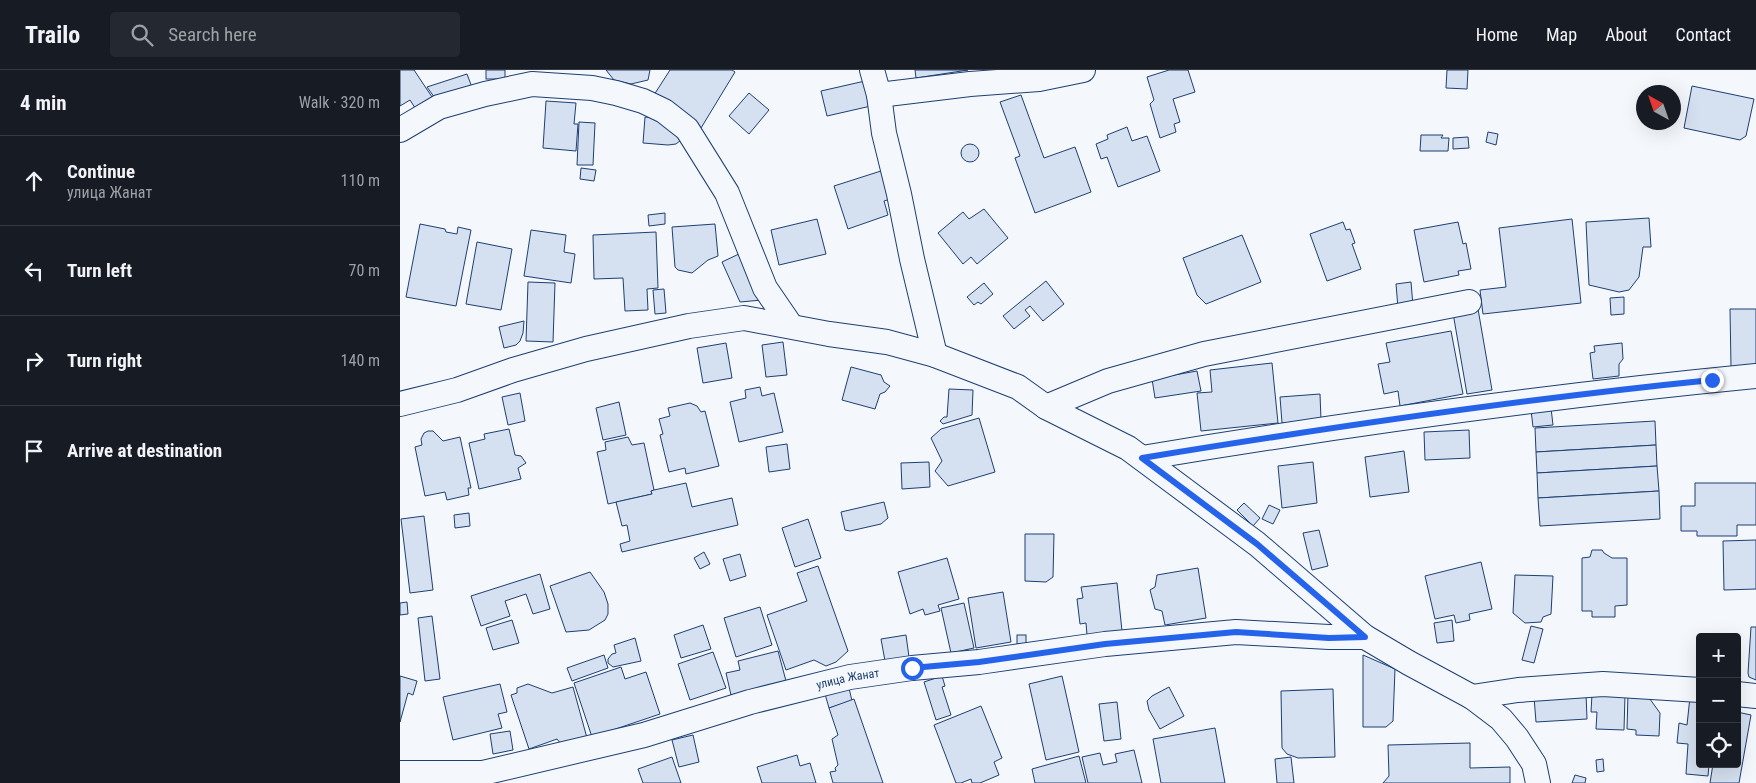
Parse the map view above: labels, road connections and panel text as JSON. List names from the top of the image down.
{
  "streets": {
    "street": ["улица Жанат"]
  },
  "north": "top left",
  "page": {
    "header": "Trailo",
    "search": "Search here",
    "nav": [
      "Home",
      "Map",
      "About",
      "Contact"
    ],
    "heading": ["4 min", "Walk · 320 m"],
    "list": [
      ["Continue", "улица Жанат", "110 m"],
      ["Turn left", "70 m"],
      ["Turn right", "140 m"],
      "Arrive at destination"
    ],
    "map_buttons": ["+", "−"]
  }
}
